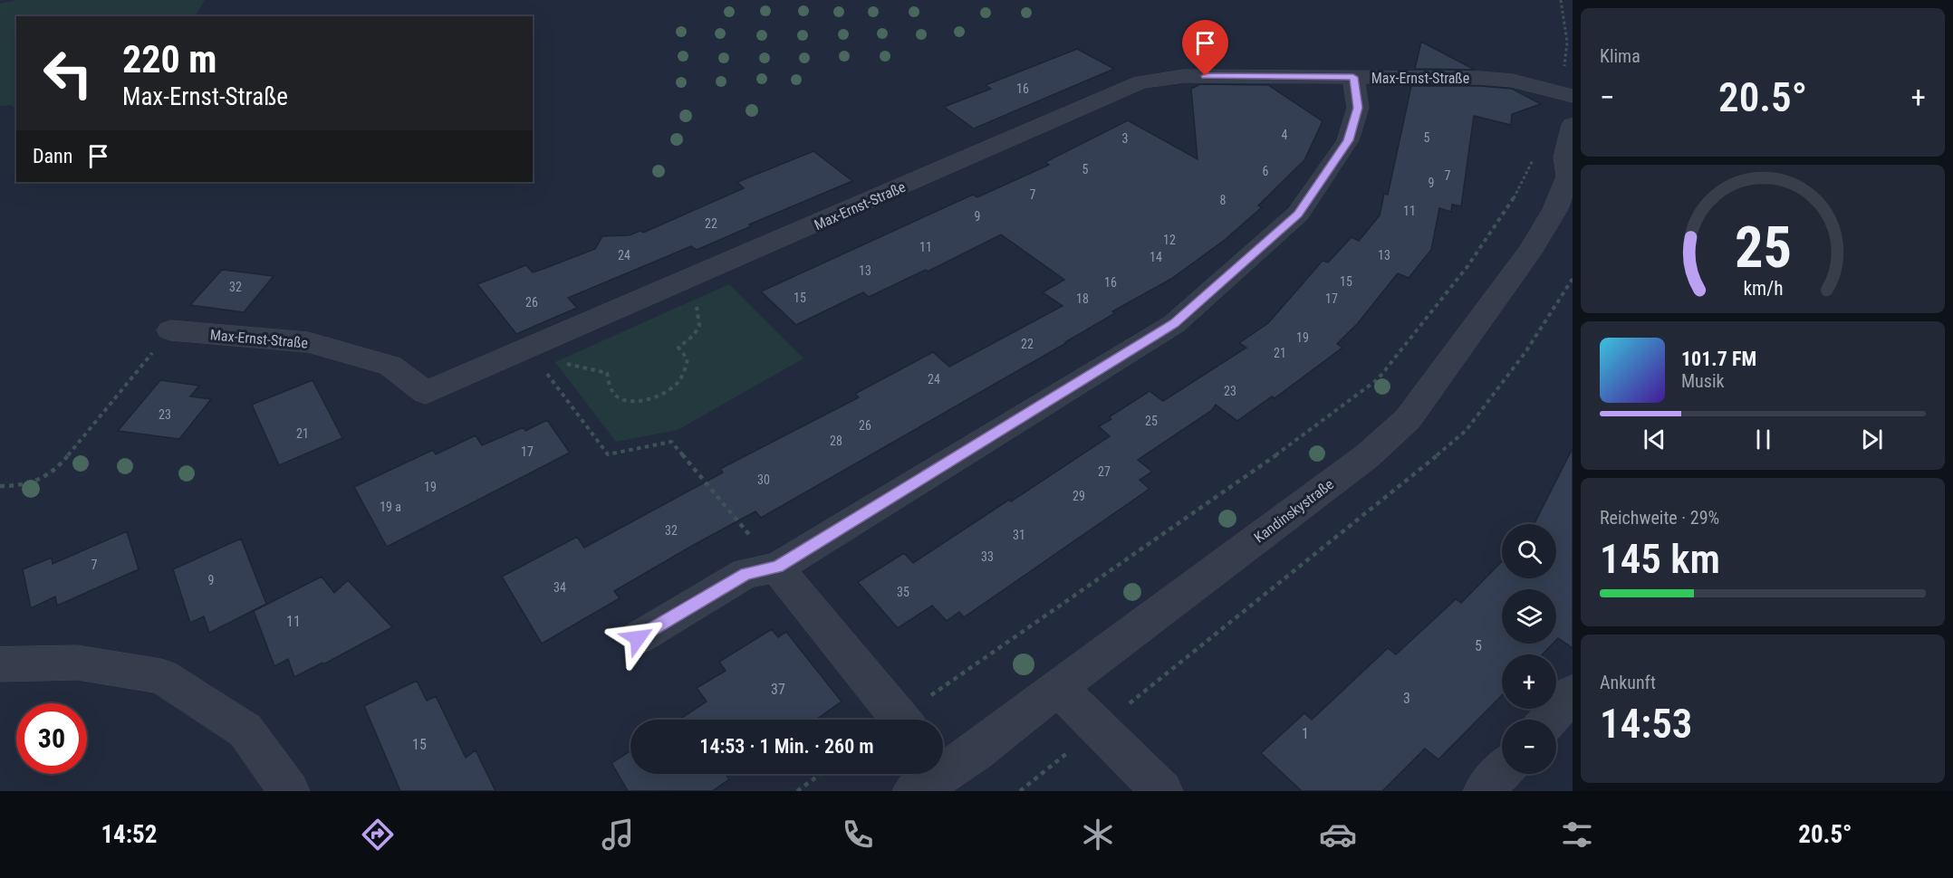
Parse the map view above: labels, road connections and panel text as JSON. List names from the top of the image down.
{
  "streets": {
    "street": ["Max-Ernst-Straße", "Kandinskystraße"]
  },
  "house_numbers": [
    "16",
    "4",
    "5",
    "3",
    "5",
    "6",
    "7",
    "9",
    "7",
    "8",
    "11",
    "9",
    "22",
    "12",
    "11",
    "24",
    "13",
    "14",
    "13",
    "15",
    "16",
    "32",
    "15",
    "18",
    "17",
    "26",
    "19",
    "22",
    "21",
    "24",
    "23",
    "23",
    "25",
    "26",
    "21",
    "28",
    "17",
    "27",
    "30",
    "19",
    "29",
    "19 a",
    "32",
    "31",
    "33",
    "7",
    "9",
    "34",
    "35",
    "11",
    "5",
    "37",
    "3",
    "1",
    "15"
  ],
  "page": {
    "tile": [
      "Klima",
      ["Reichweite · 29%", "145 km"],
      ["Ankunft", "14:53"]
    ],
    "turn": ["220 m", "Max-Ernst-Straße"],
    "heat": ["−", "20.5°", "+"],
    "then": "Dann",
    "song": ["101.7 FM", "Musik"],
    "map_buttons": ["+", "−"],
    "limit": "30",
    "trip": "14:53 · 1 Min. · 260 m",
    "tabs": ["14:52", "20.5°"],
    "gauge": ["25", "km/h"]
  }
}
